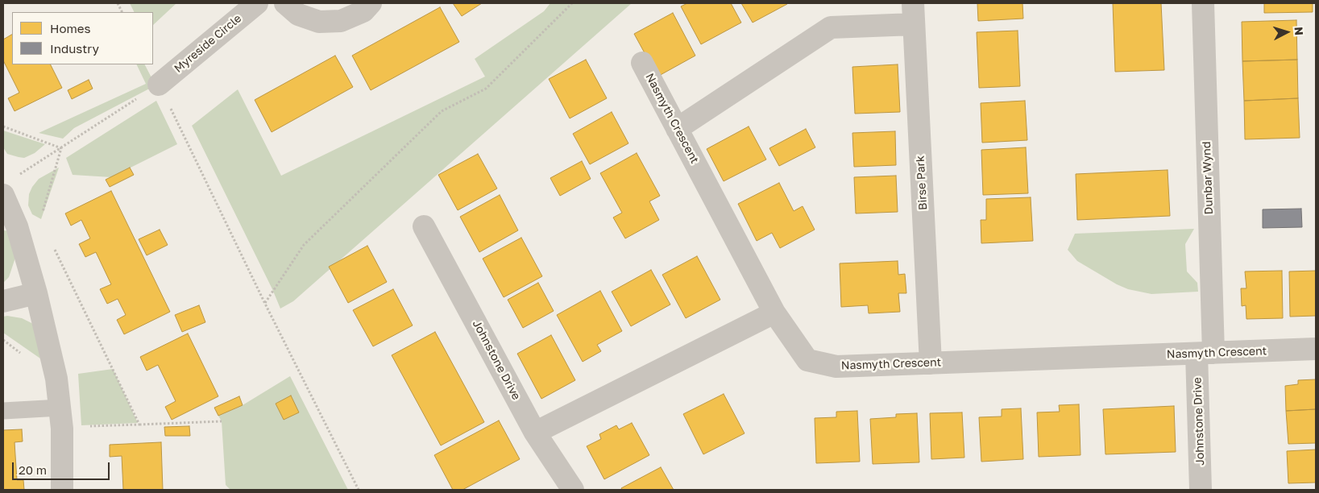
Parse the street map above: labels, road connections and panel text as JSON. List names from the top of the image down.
{
  "streets": {
    "street": [
      "Myreside Circle",
      "Nasmyth Crescent",
      "Dunbar Wynd",
      "Birse Park",
      "Johnstone Drive"
    ]
  },
  "crossings": [
    ["Nasmyth Crescent", "Dunbar Wynd"],
    ["Nasmyth Crescent", "Birse Park"],
    ["Nasmyth Crescent", "Johnstone Drive"],
    ["Dunbar Wynd", "Johnstone Drive"]
  ],
  "legend": ["Homes", "Industry"],
  "scale_bar": "20 m",
  "north": "right"
}
